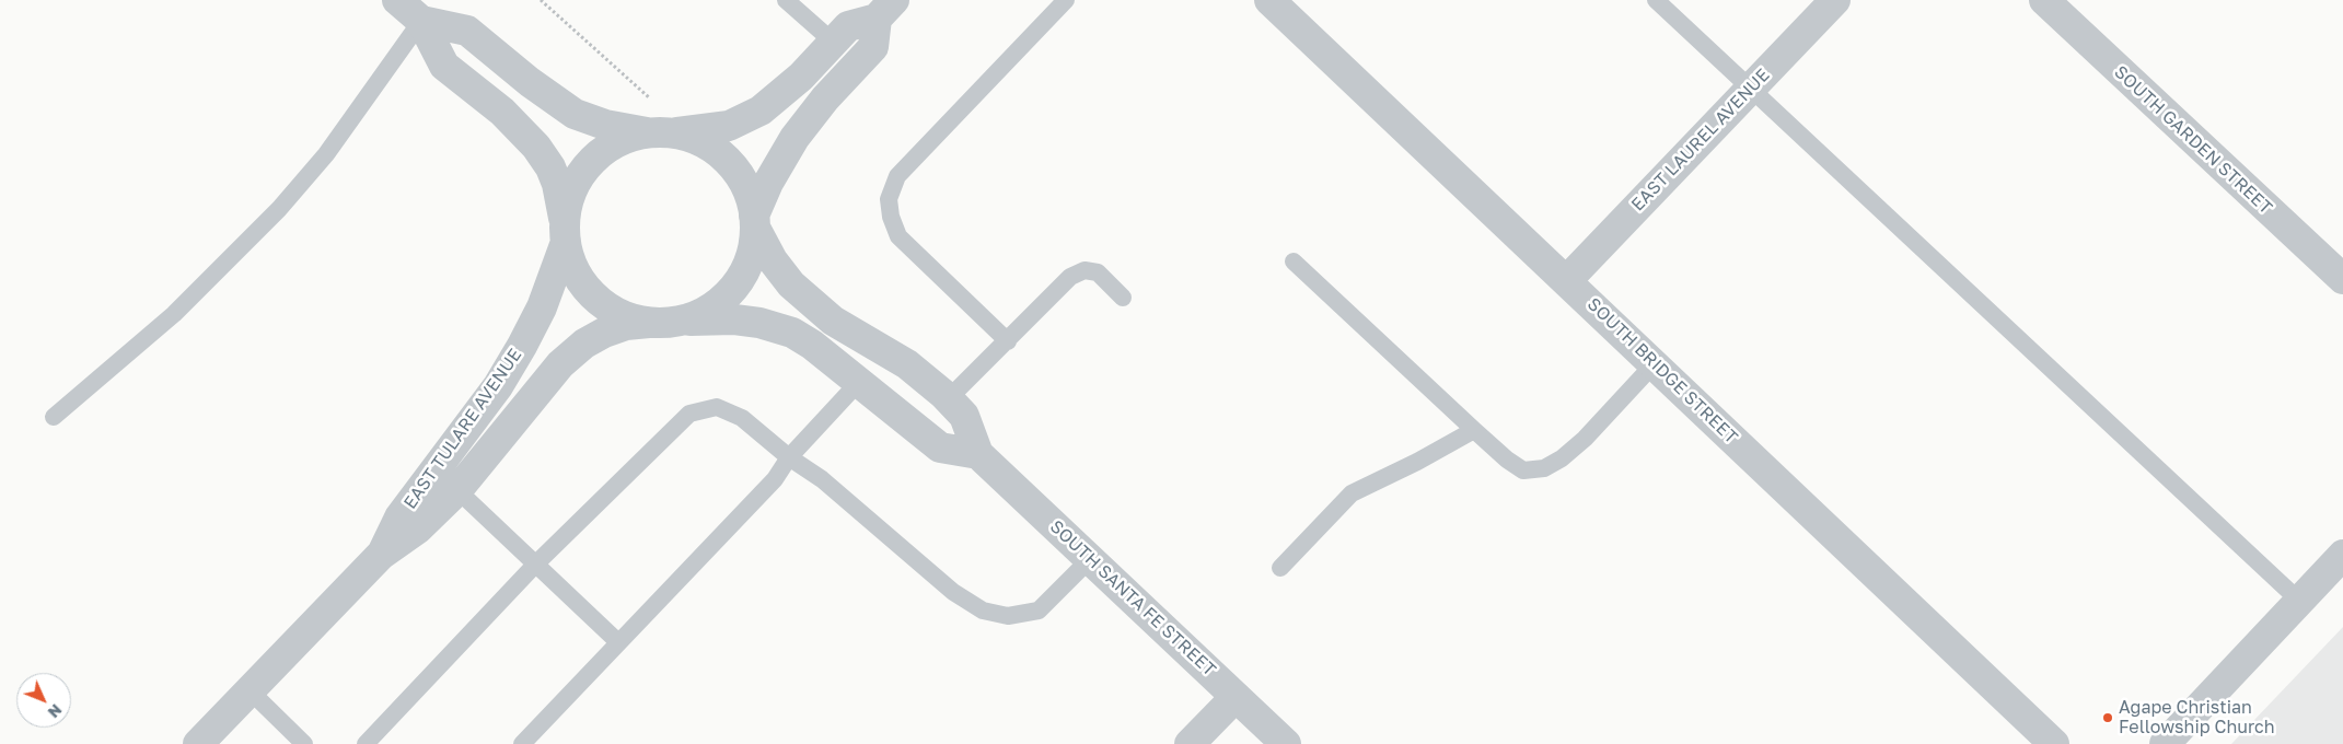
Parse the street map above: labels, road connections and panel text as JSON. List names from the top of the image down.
{
  "streets": {
    "street": [
      "EAST LAUREL AVENUE",
      "SOUTH GARDEN STREET",
      "SOUTH BRIDGE STREET",
      "EAST TULARE AVENUE",
      "SOUTH SANTA FE STREET"
    ]
  },
  "crossings": [
    ["EAST LAUREL AVENUE", "SOUTH BRIDGE STREET"],
    ["EAST TULARE AVENUE", "SOUTH SANTA FE STREET"]
  ],
  "places": ["Agape Christian Fellowship Church"],
  "north": "bottom right"
}
